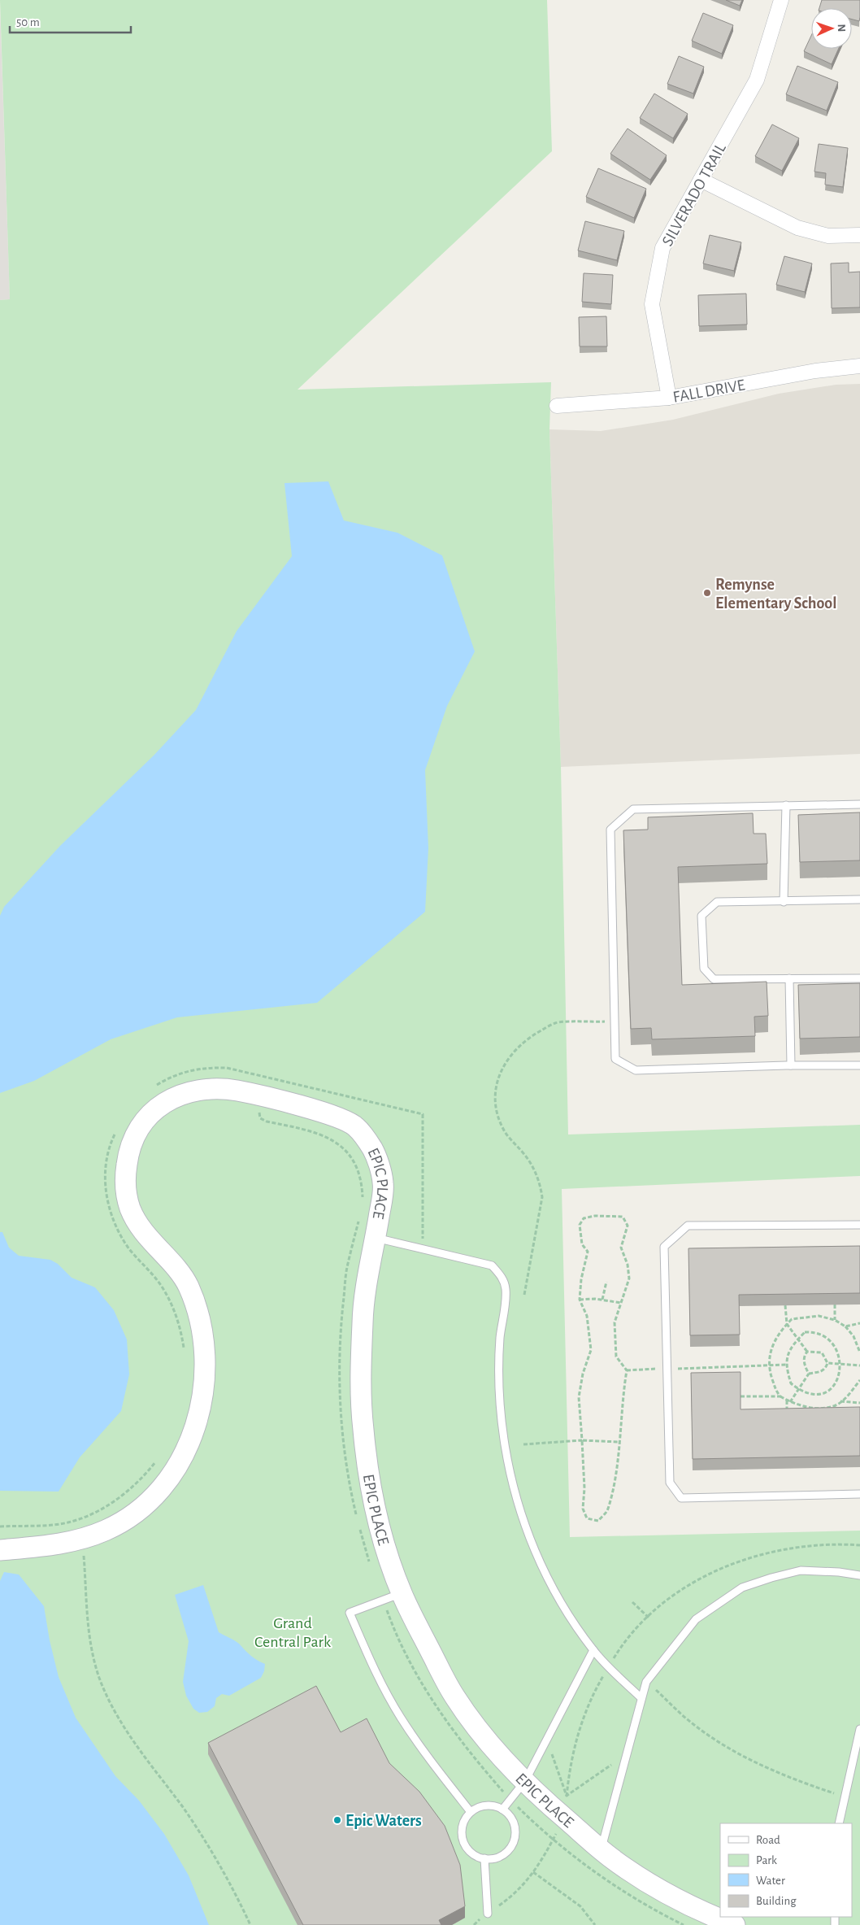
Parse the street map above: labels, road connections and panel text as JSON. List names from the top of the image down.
{
  "streets": {
    "street": ["SILVERADO TRAIL", "FALL DRIVE", "EPIC PLACE"]
  },
  "crossings": [
    ["SILVERADO TRAIL", "FALL DRIVE"]
  ],
  "parks": ["Grand Central Park"],
  "places": ["Remynse Elementary School", "Epic Waters"],
  "legend": [
    "Road",
    "Park",
    "Water",
    "Building"
  ],
  "scale_bar": "50 m",
  "north": "right"
}
